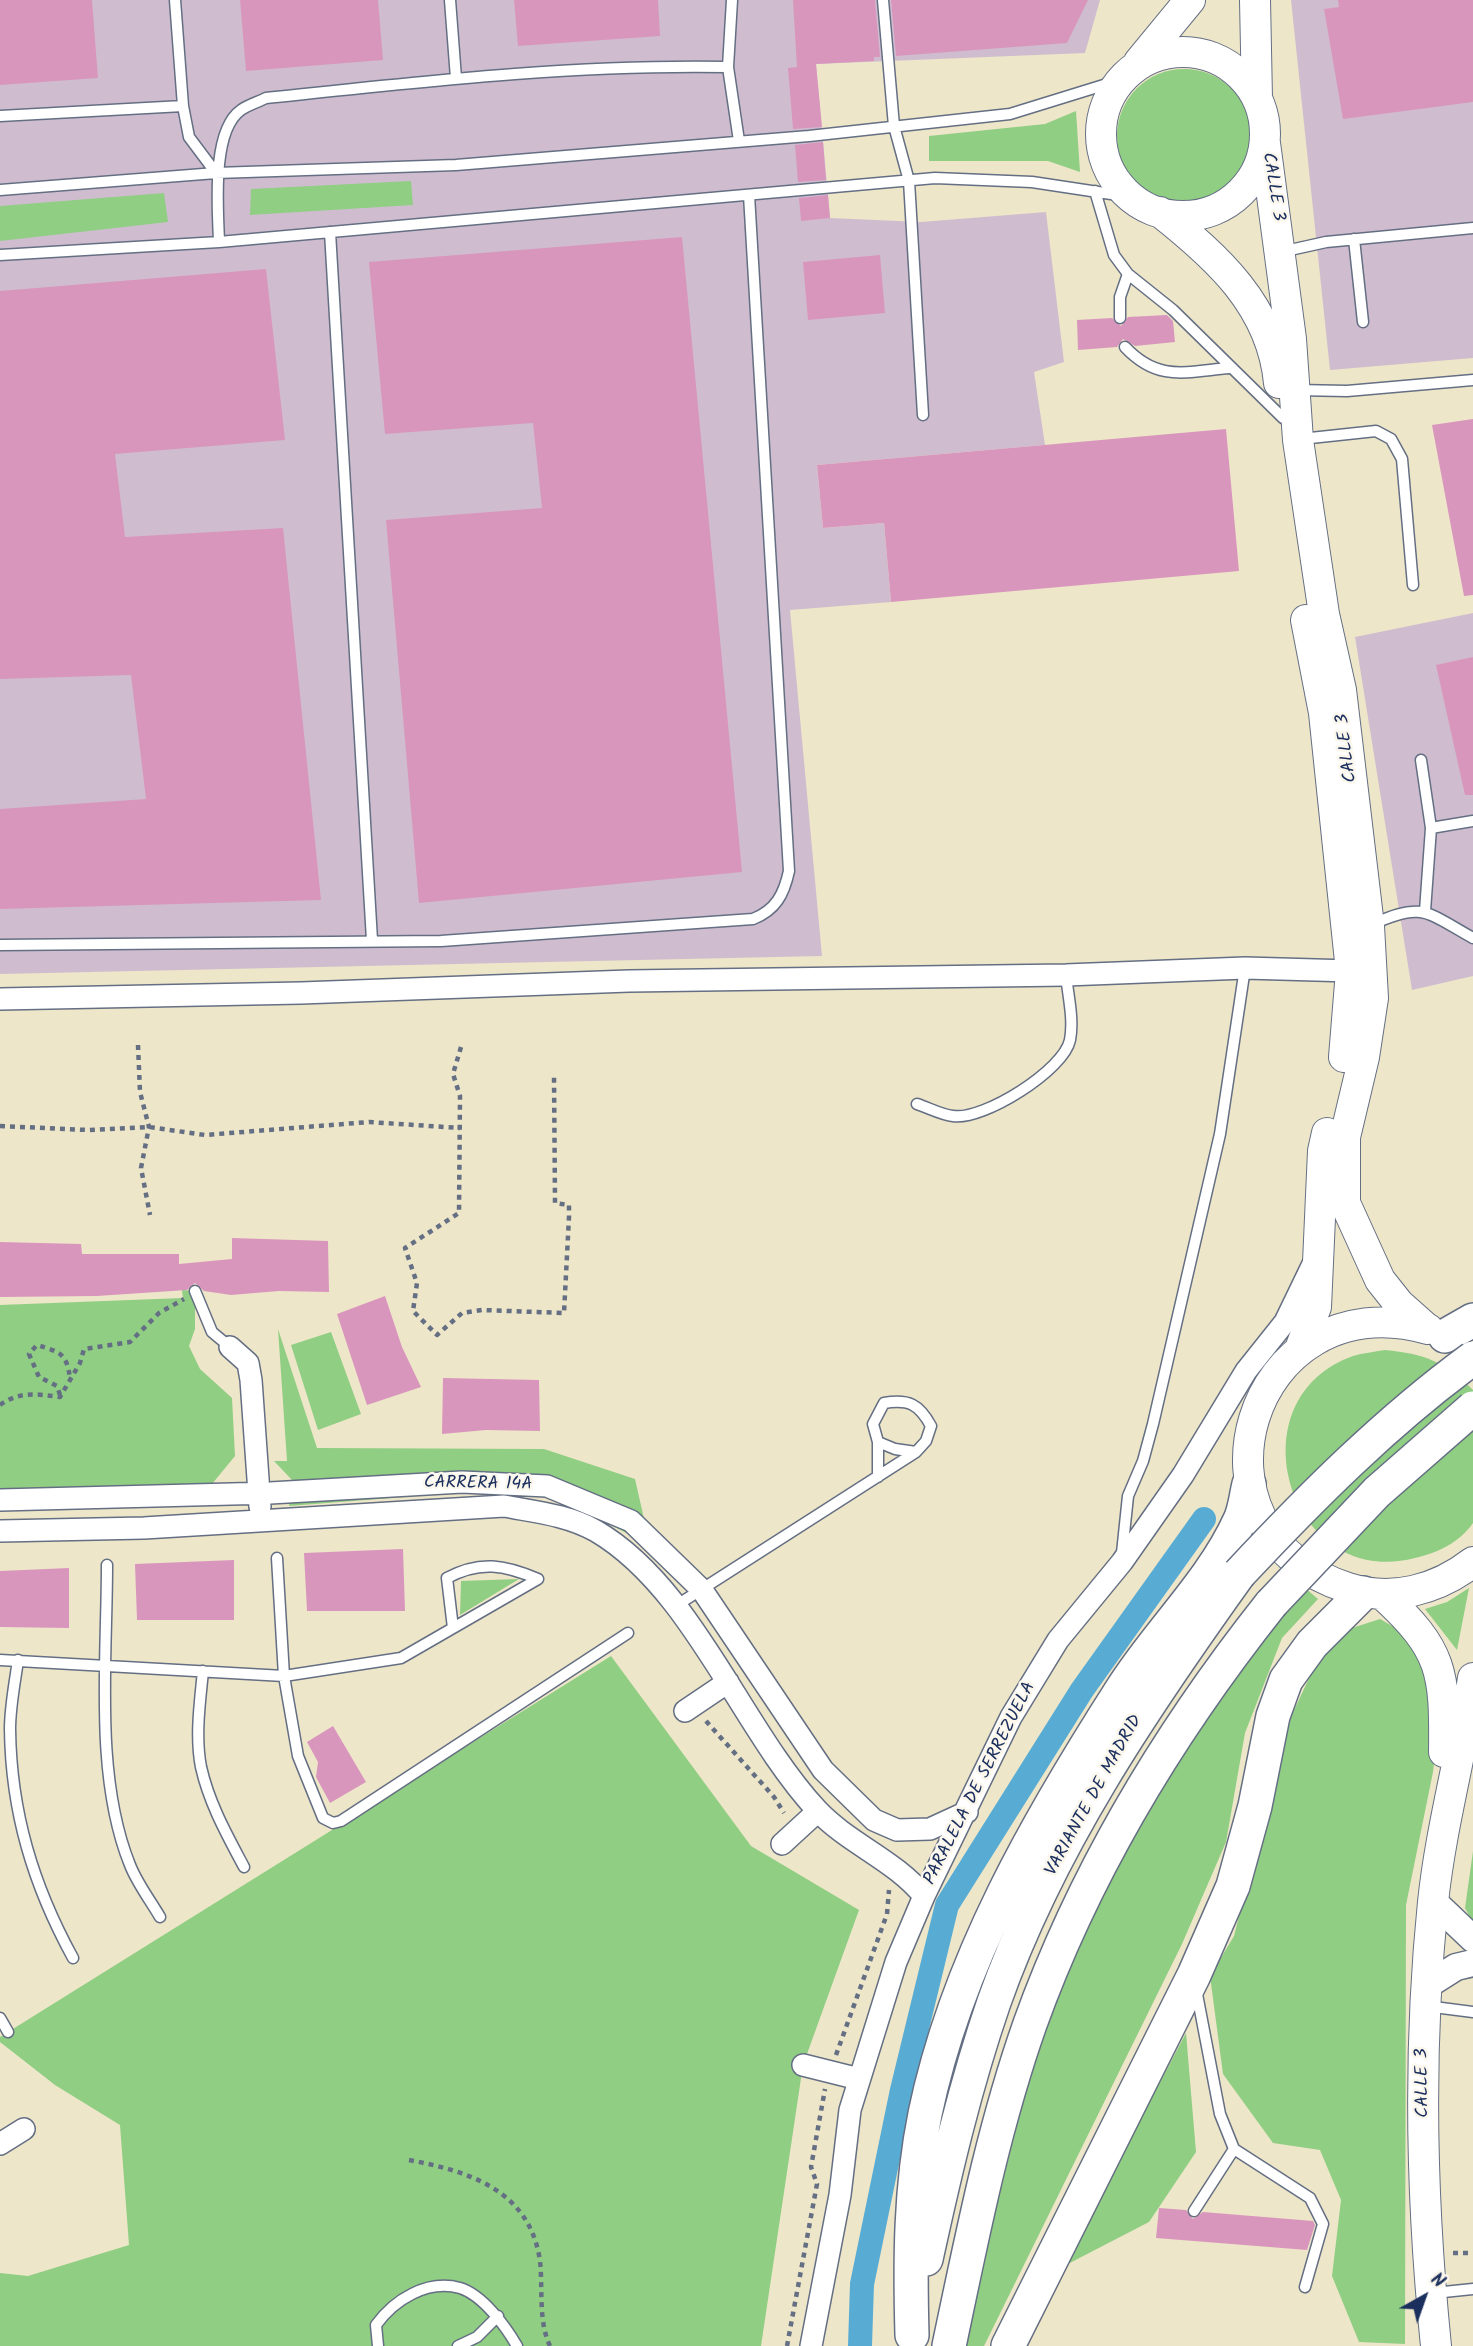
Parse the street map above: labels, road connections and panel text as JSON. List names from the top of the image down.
{
  "streets": {
    "main road": ["CALLE 3", "VARIANTE DE MADRID"],
    "street": ["CARRERA 14A", "PARALELA DE SERREZUELA"]
  },
  "crossings": [
    ["CALLE 3", "PARALELA DE SERREZUELA"],
    ["CALLE 3", "VARIANTE DE MADRID"],
    ["CARRERA 14A", "PARALELA DE SERREZUELA"]
  ],
  "north": "top right"
}
